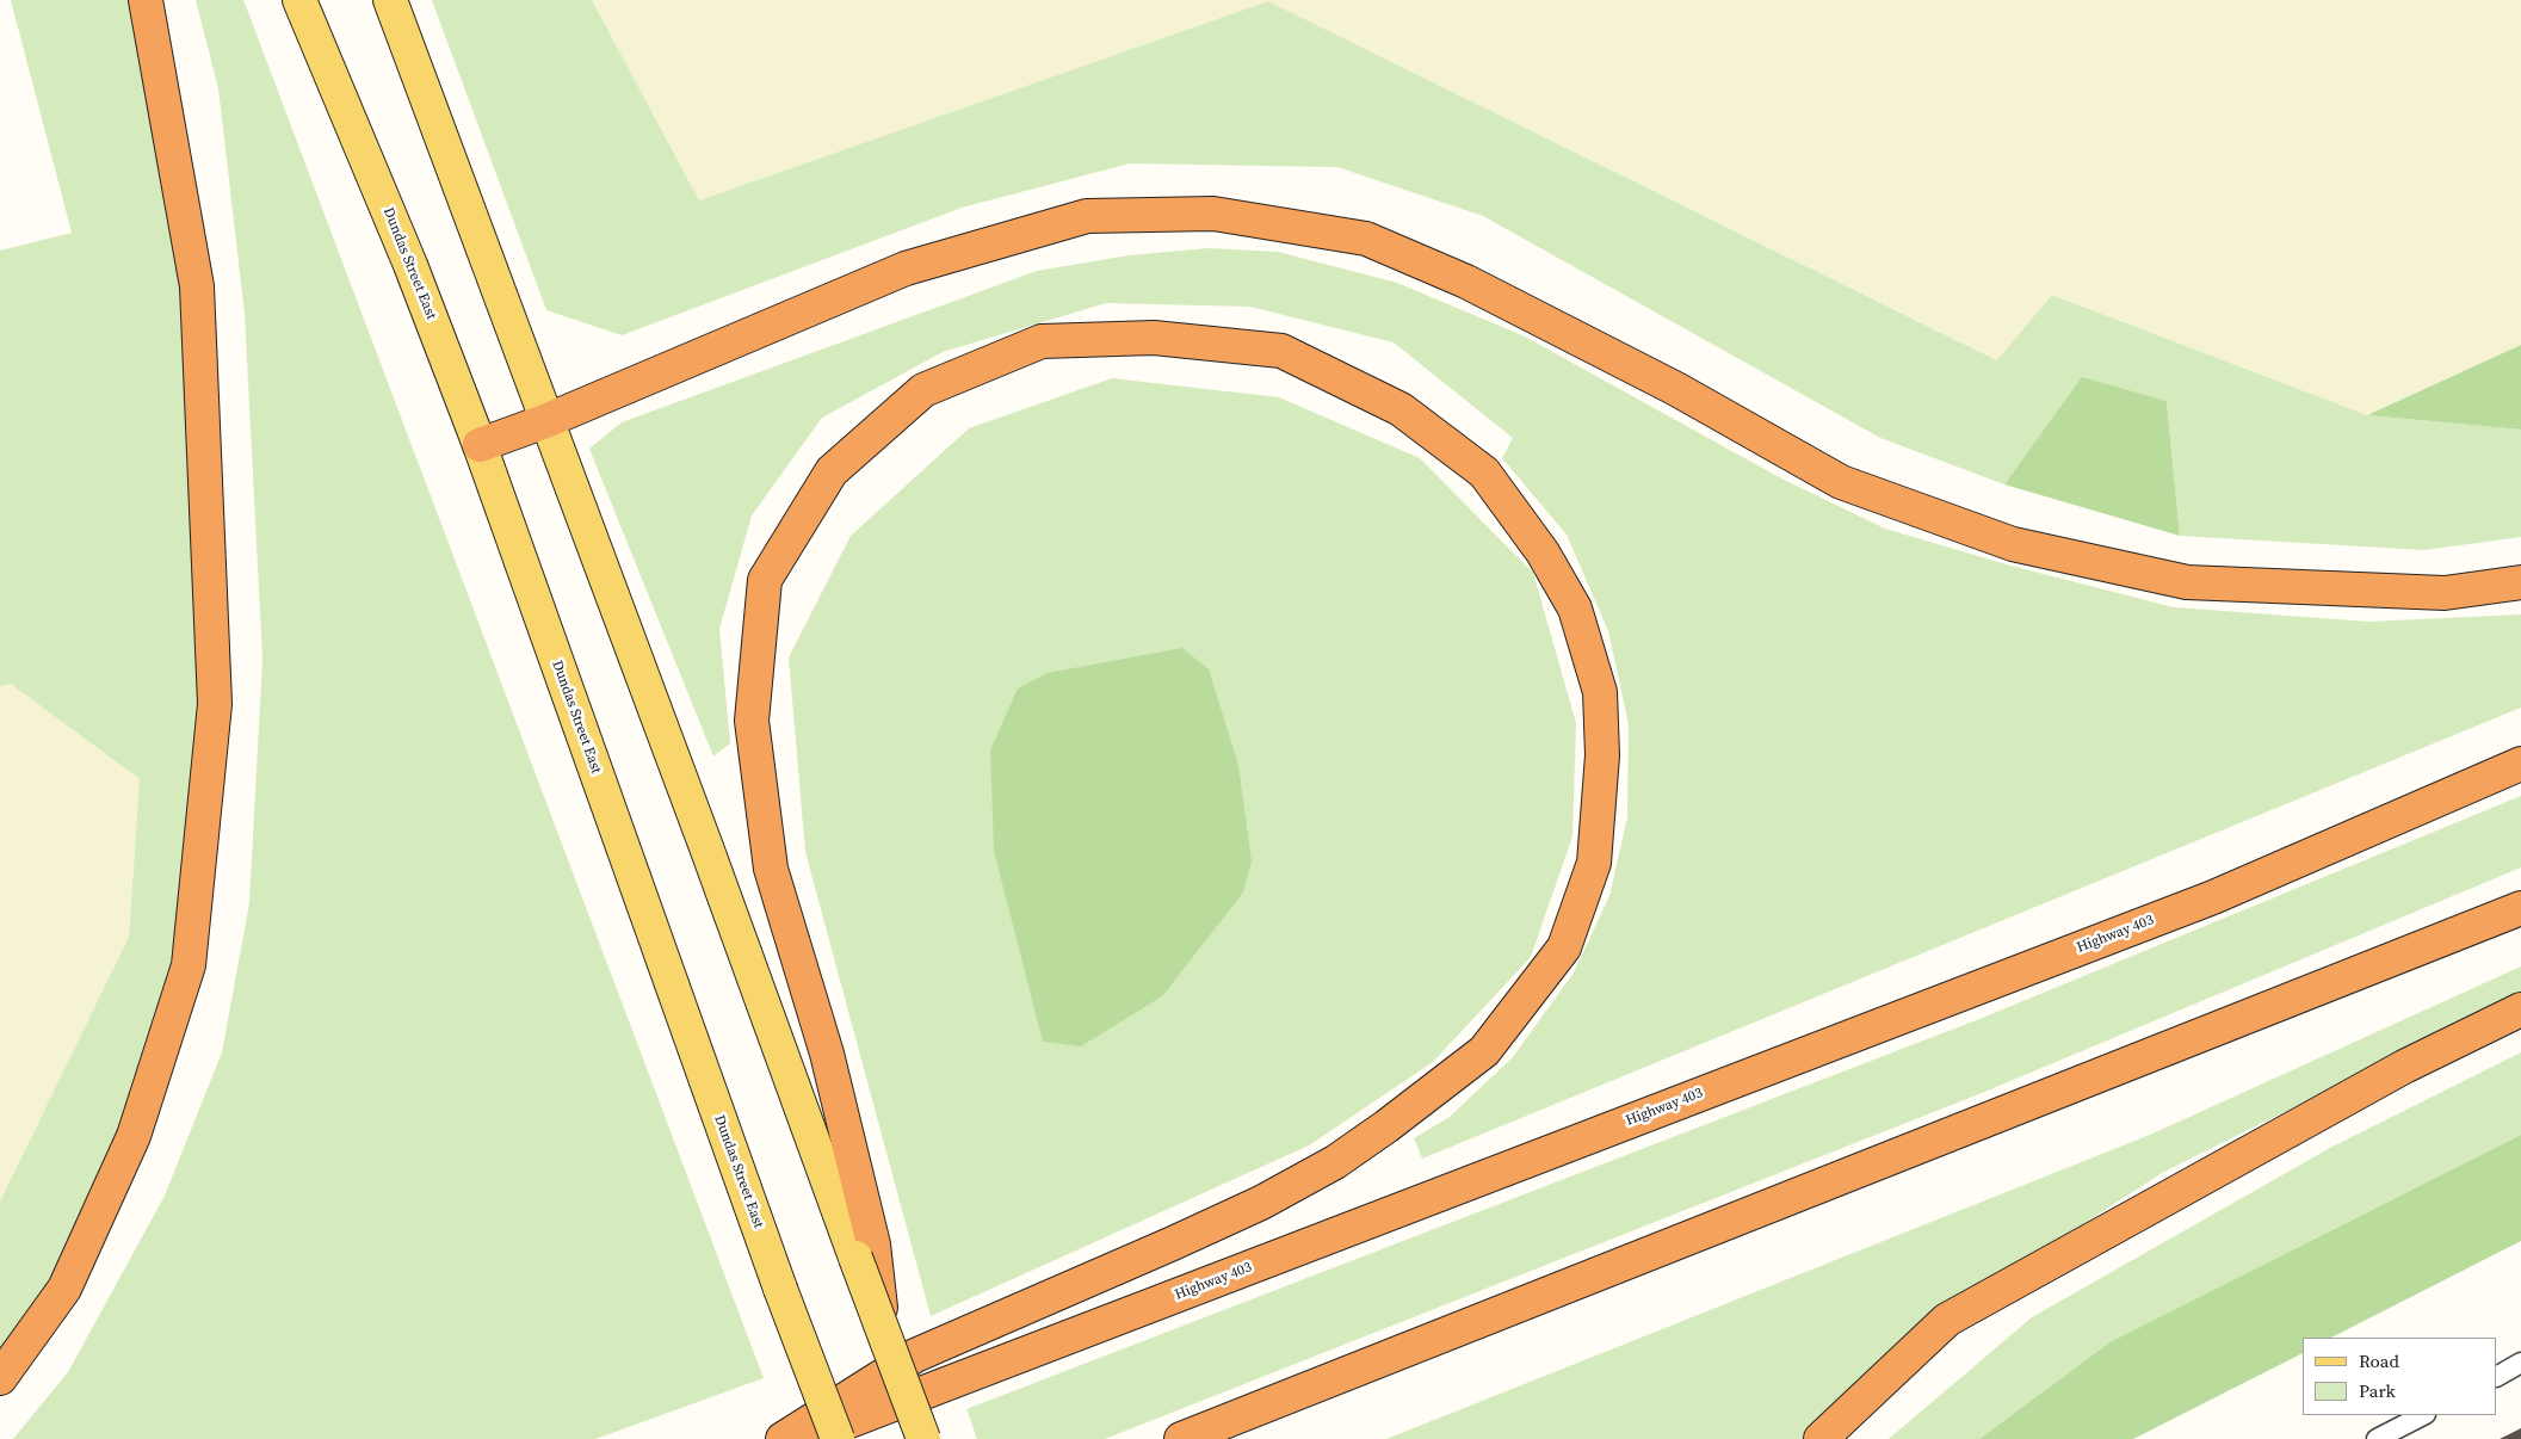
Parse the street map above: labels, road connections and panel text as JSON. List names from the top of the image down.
{
  "streets": {
    "highway": ["Highway 403"],
    "main road": ["Dundas Street East"]
  },
  "legend": ["Road", "Park"]
}
